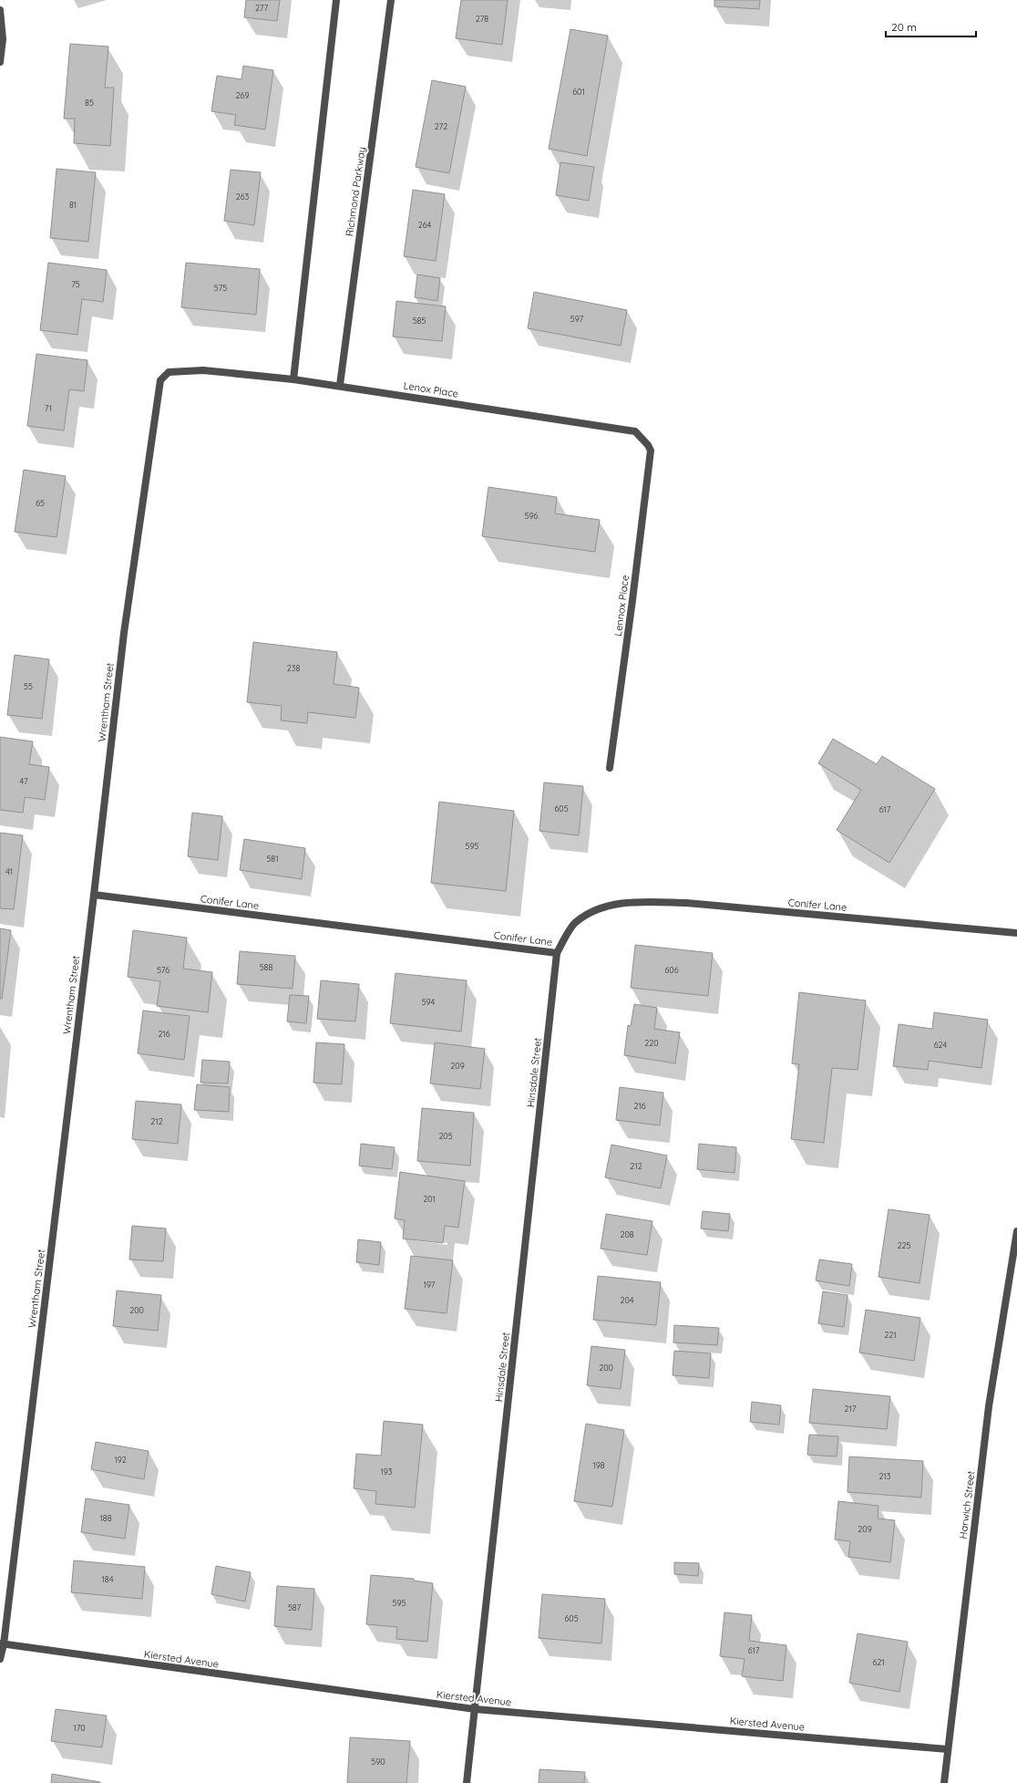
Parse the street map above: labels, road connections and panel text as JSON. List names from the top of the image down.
{
  "streets": {
    "street": [
      "Richmond Parkway",
      "Lenox Place",
      "Lennox Place",
      "Wrentham Street",
      "Conifer Lane",
      "Hinsdale Street",
      "Harwich Street",
      "Kiersted Avenue"
    ]
  },
  "crossings": [
    ["Richmond Parkway", "Lenox Place"],
    ["Lenox Place", "Lennox Place"],
    ["Lenox Place", "Wrentham Street"],
    ["Wrentham Street", "Conifer Lane"],
    ["Wrentham Street", "Kiersted Avenue"],
    ["Conifer Lane", "Hinsdale Street"],
    ["Hinsdale Street", "Kiersted Avenue"],
    ["Harwich Street", "Kiersted Avenue"]
  ],
  "house_numbers": [
    "277",
    "278",
    "601",
    "269",
    "85",
    "272",
    "263",
    "81",
    "264",
    "75",
    "575",
    "597",
    "585",
    "71",
    "65",
    "596",
    "238",
    "55",
    "47",
    "605",
    "617",
    "595",
    "581",
    "41",
    "588",
    "576",
    "606",
    "594",
    "216",
    "220",
    "624",
    "209",
    "216",
    "212",
    "205",
    "212",
    "201",
    "208",
    "225",
    "197",
    "204",
    "200",
    "221",
    "200",
    "217",
    "192",
    "198",
    "193",
    "213",
    "188",
    "209",
    "184",
    "595",
    "587",
    "605",
    "617",
    "621",
    "170",
    "590"
  ],
  "scale_bar": "20 m"
}
